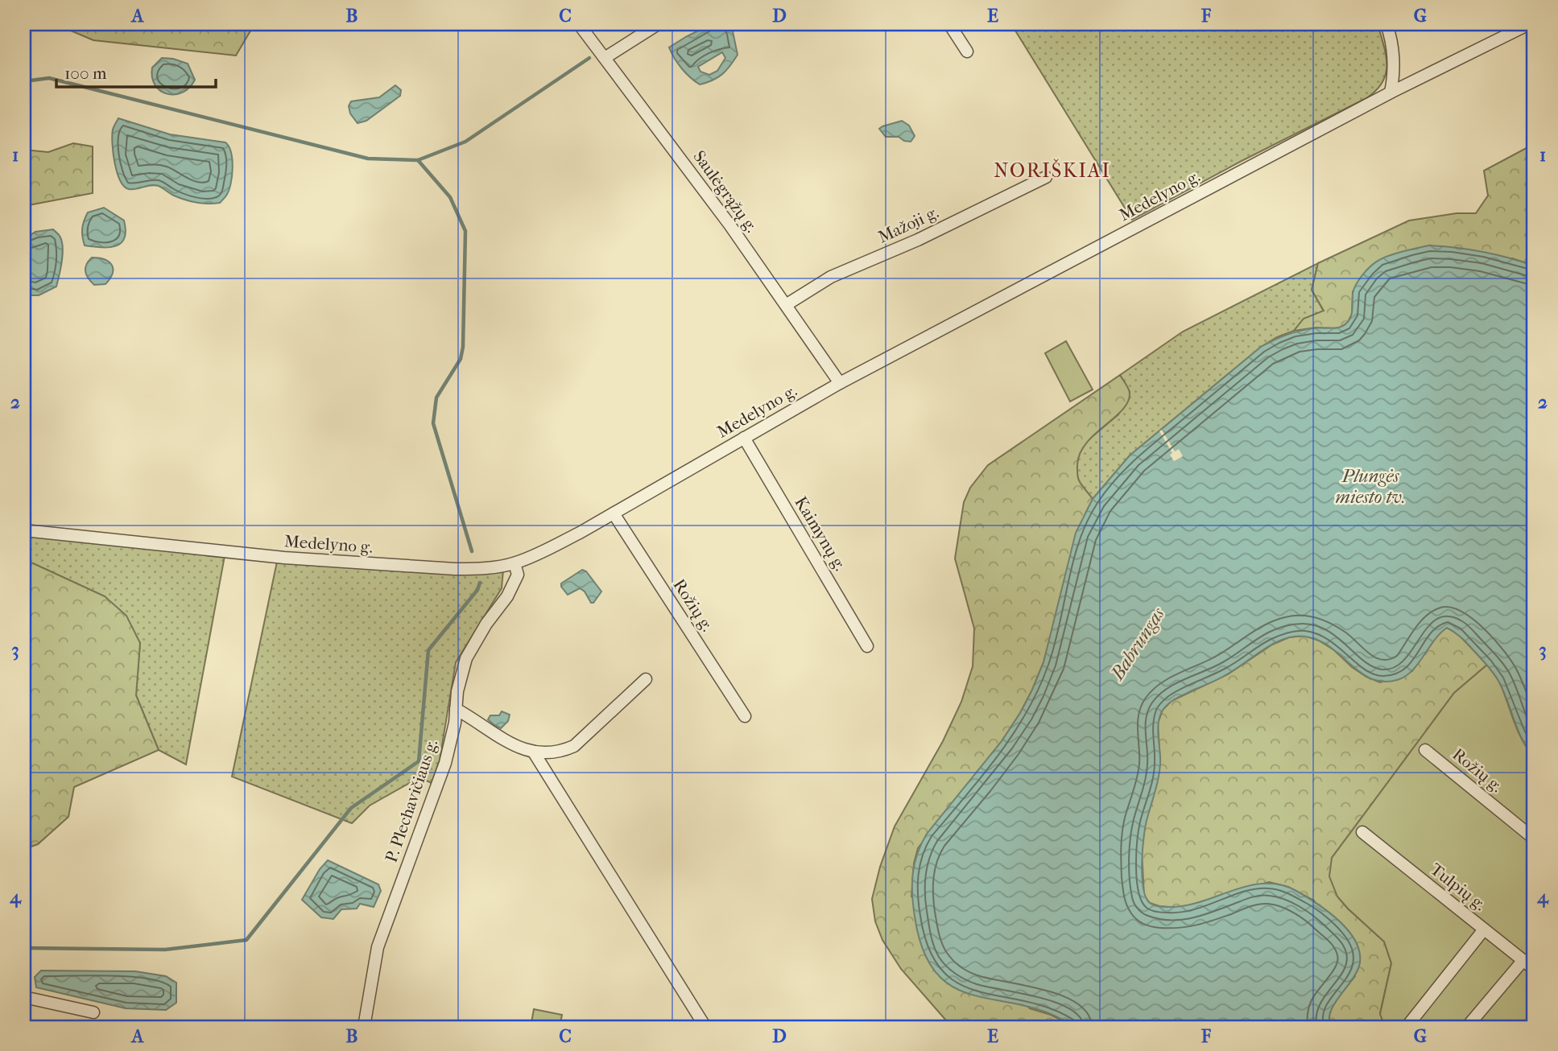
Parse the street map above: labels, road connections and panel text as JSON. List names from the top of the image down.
{
  "streets": {
    "street": [
      "Saulėgrąžų g.",
      "Medelyno g.",
      "Mažoji g.",
      "Kaimynų g.",
      "Rožių g.",
      "P. Plechavičiaus g.",
      "Tulpių g."
    ]
  },
  "crossings": [
    ["Saulėgrąžų g.", "Medelyno g."],
    ["Saulėgrąžų g.", "Mažoji g."],
    ["Medelyno g.", "Kaimynų g."],
    ["Medelyno g.", "Rožių g."],
    ["Medelyno g.", "P. Plechavičiaus g."]
  ],
  "districts": ["NORIŠKIAI"],
  "water": ["Plungės miesto tv.", "Babrungas"],
  "scale_bar": "100 m",
  "grid": {
    "columns": [
      "A",
      "B",
      "C",
      "D",
      "E",
      "F",
      "G"
    ],
    "rows": [
      "1",
      "2",
      "3",
      "4"
    ]
  }
}
